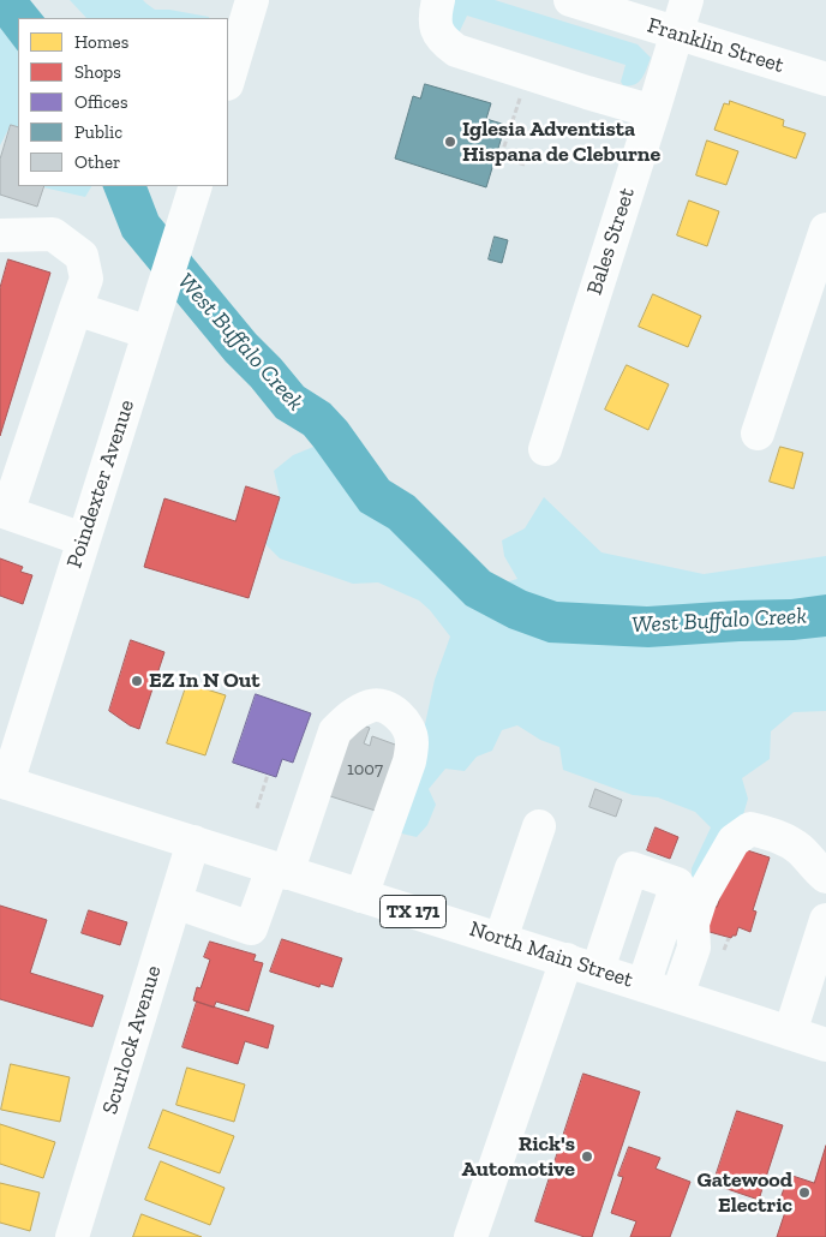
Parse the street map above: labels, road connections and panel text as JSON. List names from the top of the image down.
{
  "streets": {
    "street": [
      "Franklin Street",
      "Bales Street",
      "Poindexter Avenue",
      "TX 171",
      "North Main Street",
      "Scurlock Avenue"
    ]
  },
  "crossings": [
    ["Franklin Street", "Bales Street"],
    ["Poindexter Avenue", "North Main Street"],
    ["North Main Street", "Scurlock Avenue"]
  ],
  "water": ["West Buffalo Creek"],
  "places": [
    "Iglesia Adventista Hispana de Cleburne",
    "EZ In N Out",
    "Rick's Automotive",
    "Gatewood Electric"
  ],
  "house_numbers": ["1007"],
  "legend": [
    "Homes",
    "Shops",
    "Offices",
    "Public",
    "Other"
  ]
}
